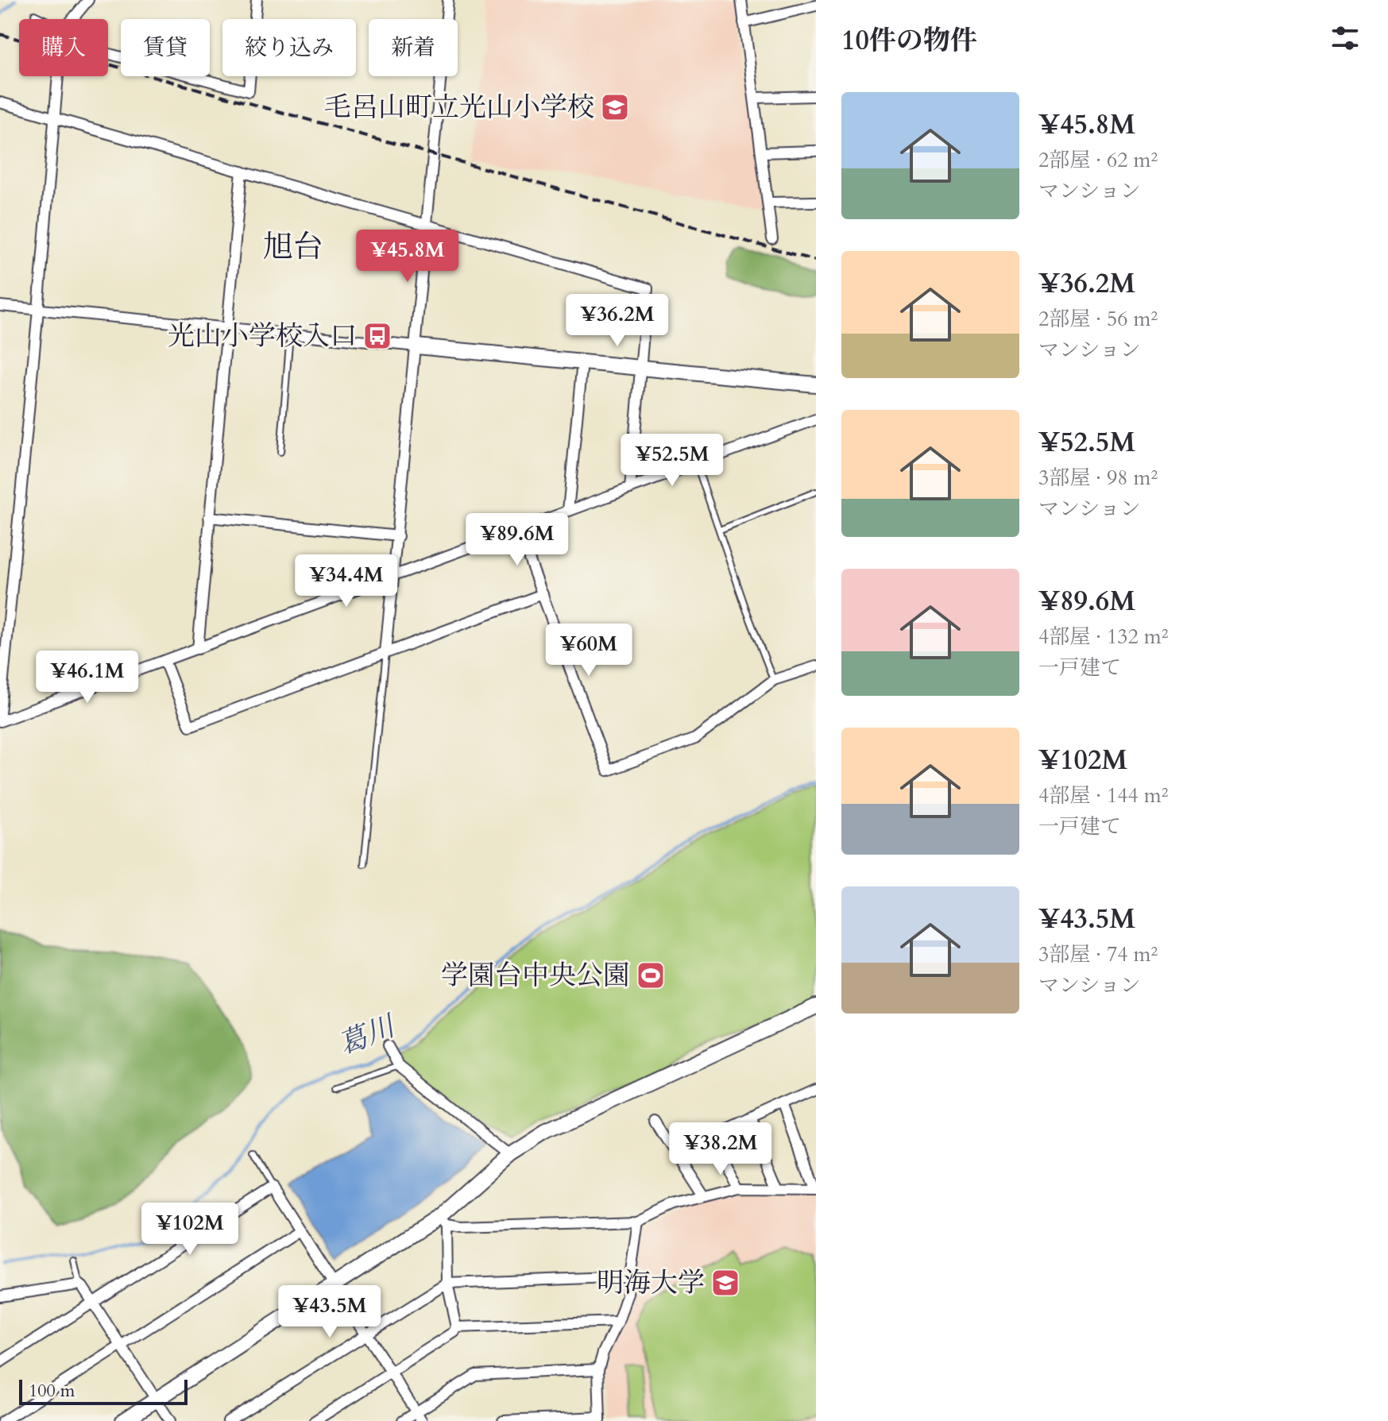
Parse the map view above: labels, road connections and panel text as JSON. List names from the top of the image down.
{
  "districts": ["旭台"],
  "water": ["葛川"],
  "places": {
    "school or university": ["毛呂山町立光山小学校", "明海大学"],
    "bus stop": ["光山小学校入口"],
    "sports": ["学園台中央公園"]
  },
  "scale_bar": "100 m",
  "page": {
    "heading": "10件の物件",
    "chip": [
      "購入",
      "賃貸",
      "絞り込み",
      "新着"
    ],
    "list": [
      {
        "name": "¥45.8M",
        "note": "2部屋 · 62 m² · マンション"
      },
      {
        "name": "¥36.2M",
        "note": "2部屋 · 56 m² · マンション"
      },
      {
        "name": "¥52.5M",
        "note": "3部屋 · 98 m² · マンション"
      },
      {
        "name": "¥89.6M",
        "note": "4部屋 · 132 m² · 一戸建て"
      },
      {
        "name": "¥102M",
        "note": "4部屋 · 144 m² · 一戸建て"
      },
      {
        "name": "¥43.5M",
        "note": "3部屋 · 74 m² · マンション"
      }
    ],
    "price": [
      "¥45.8M",
      "¥36.2M",
      "¥52.5M",
      "¥89.6M",
      "¥34.4M",
      "¥60M",
      "¥46.1M",
      "¥38.2M",
      "¥102M",
      "¥43.5M"
    ],
    "scale": "100 m"
  }
}
